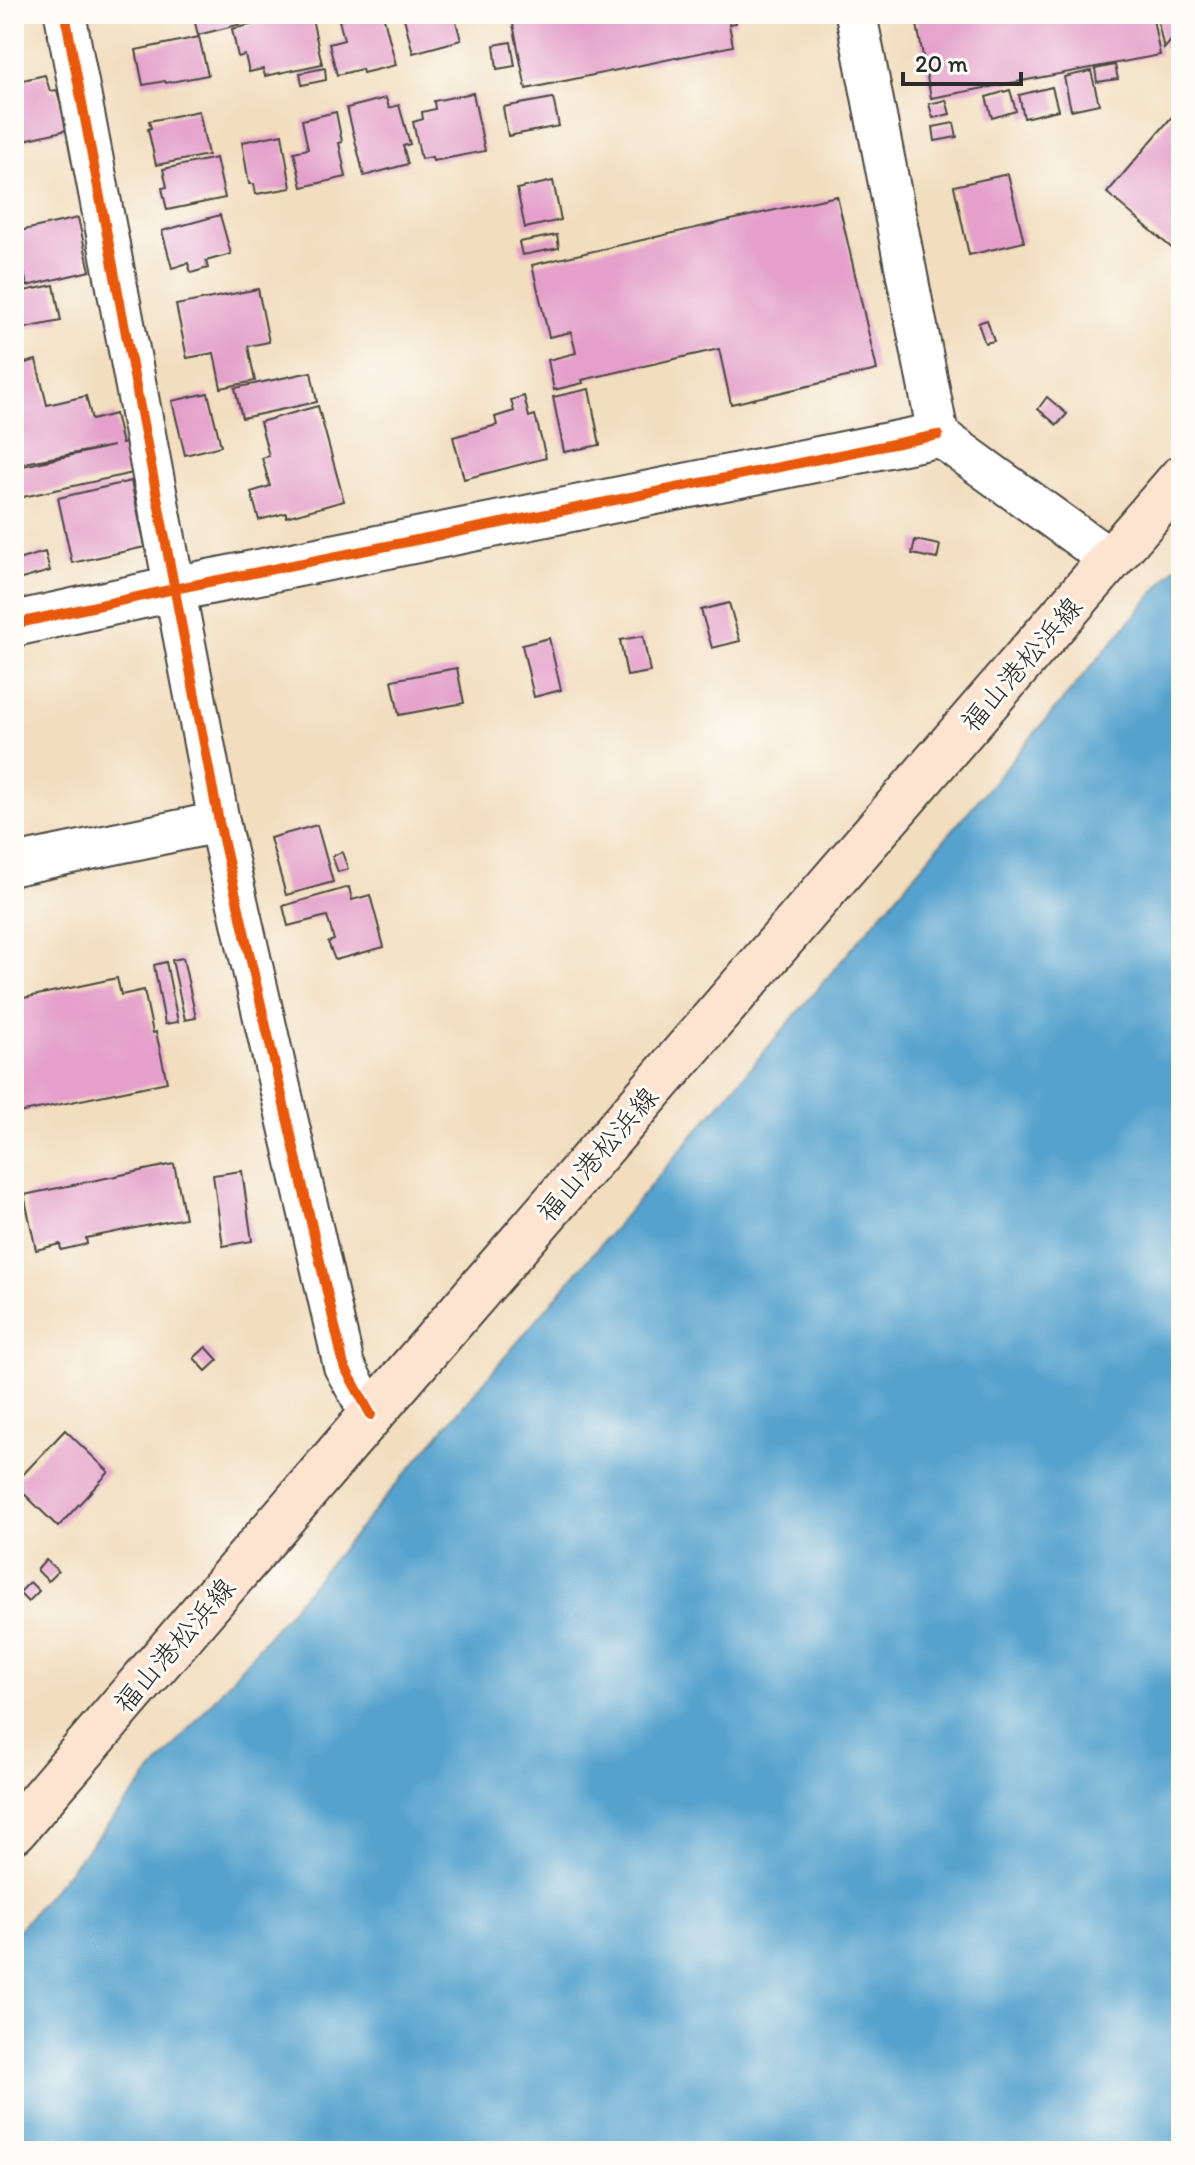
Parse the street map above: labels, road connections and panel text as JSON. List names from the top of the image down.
{
  "streets": {
    "main road": ["福山港松浜線"]
  },
  "scale_bar": "20 m"
}
